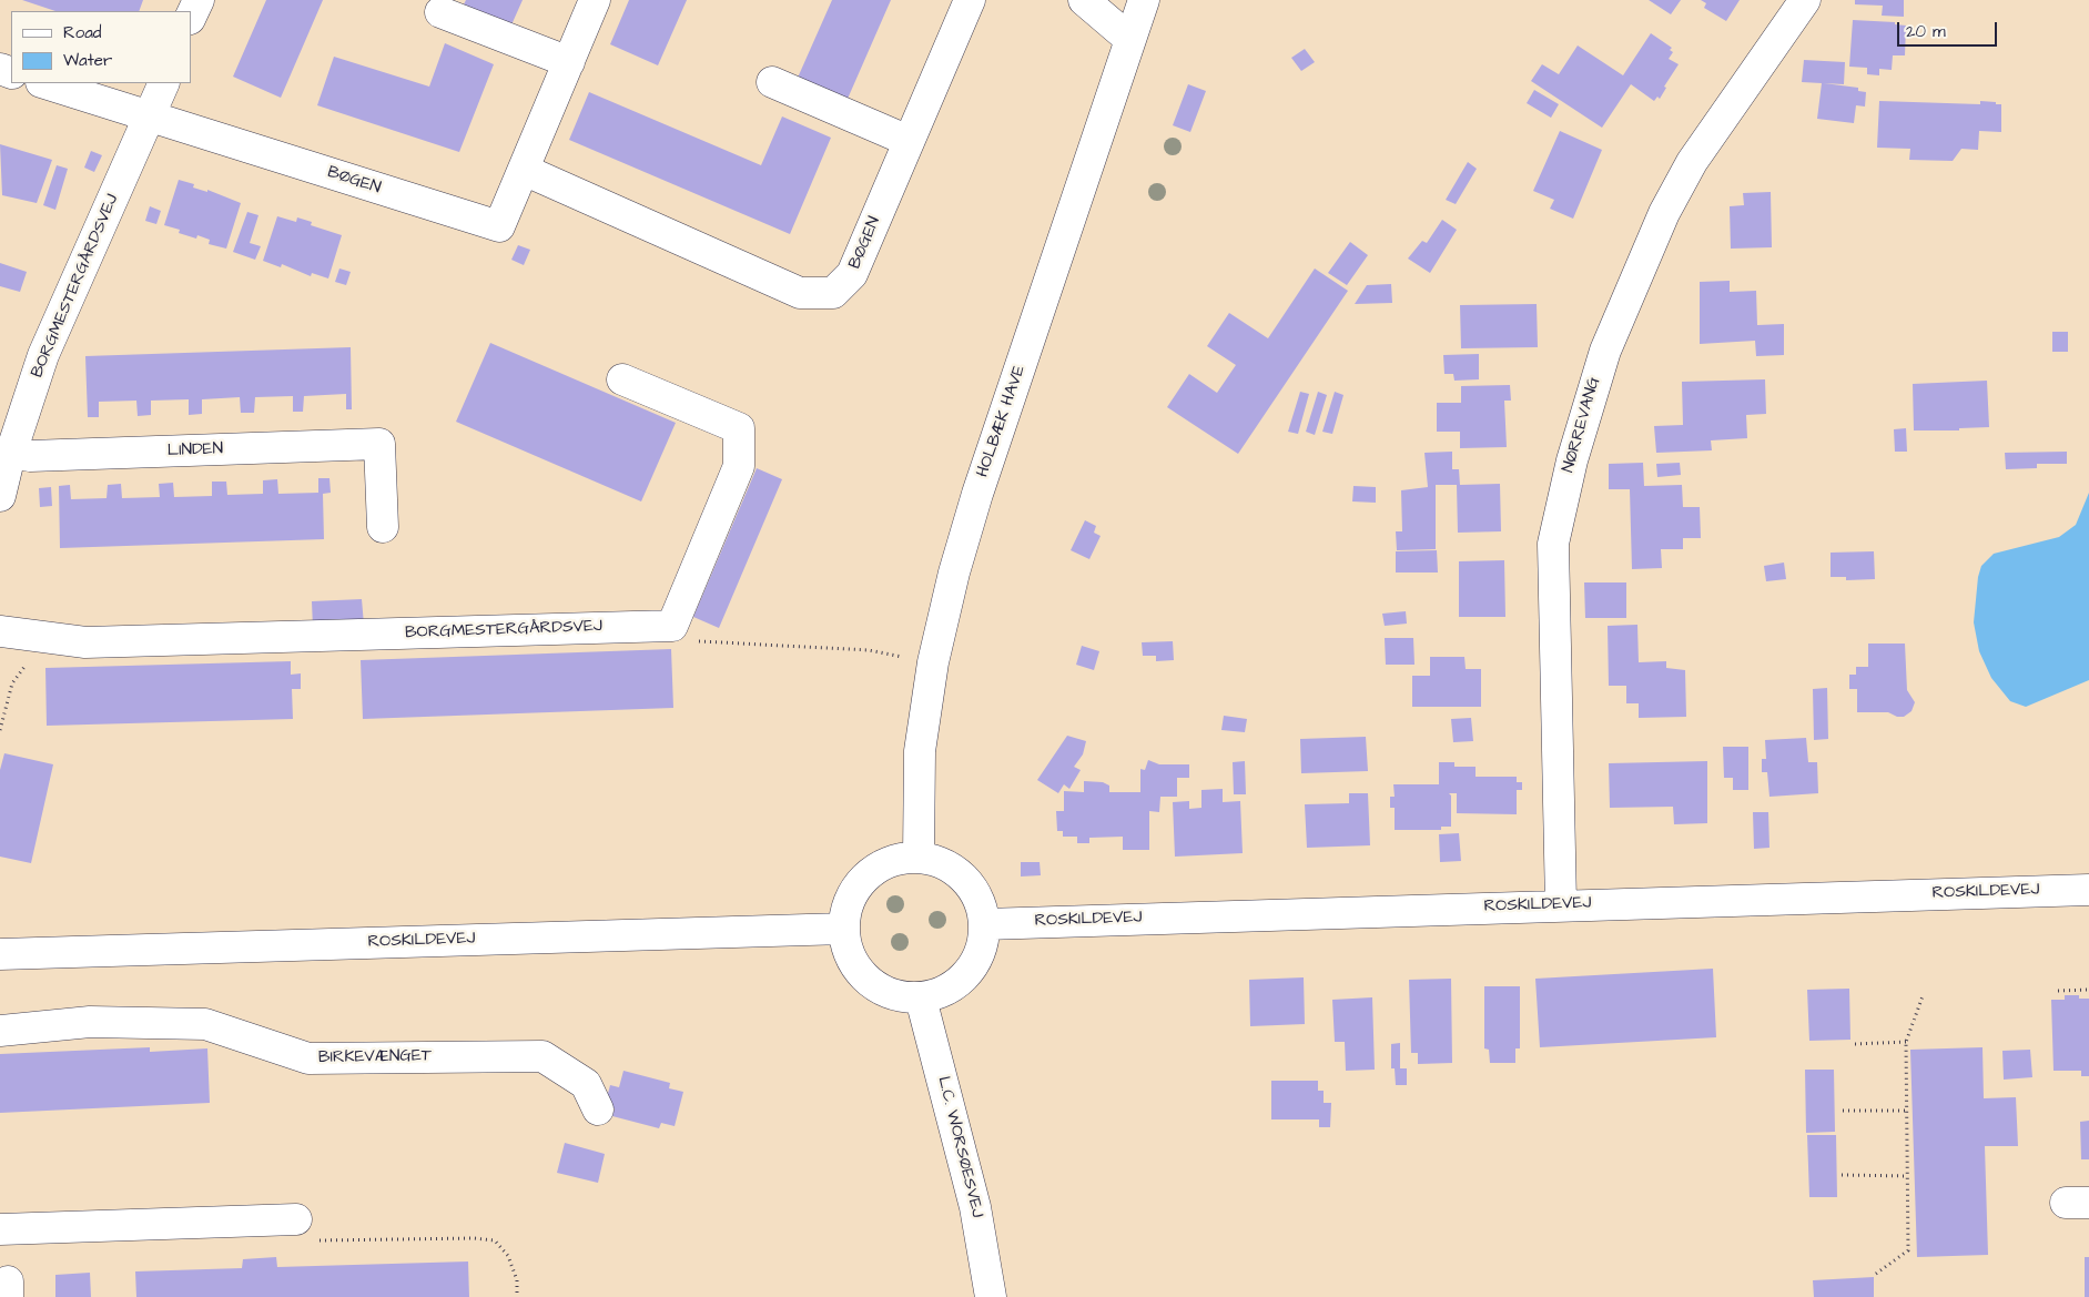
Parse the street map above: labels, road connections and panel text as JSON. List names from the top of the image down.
{
  "streets": {
    "street": [
      "BØGEN",
      "BORGMESTERGÅRDSVEJ",
      "HOLBÆK HAVE",
      "NØRREVANG",
      "LINDEN",
      "ROSKILDEVEJ",
      "BIRKEVÆNGET",
      "L.C. WORSØESVEJ"
    ]
  },
  "crossings": [
    ["BØGEN", "BORGMESTERGÅRDSVEJ"],
    ["BORGMESTERGÅRDSVEJ", "LINDEN"],
    ["HOLBÆK HAVE", "ROSKILDEVEJ"],
    ["HOLBÆK HAVE", "L.C. WORSØESVEJ"],
    ["NØRREVANG", "ROSKILDEVEJ"],
    ["ROSKILDEVEJ", "L.C. WORSØESVEJ"]
  ],
  "legend": ["Road", "Water"],
  "scale_bar": "20 m"
}
